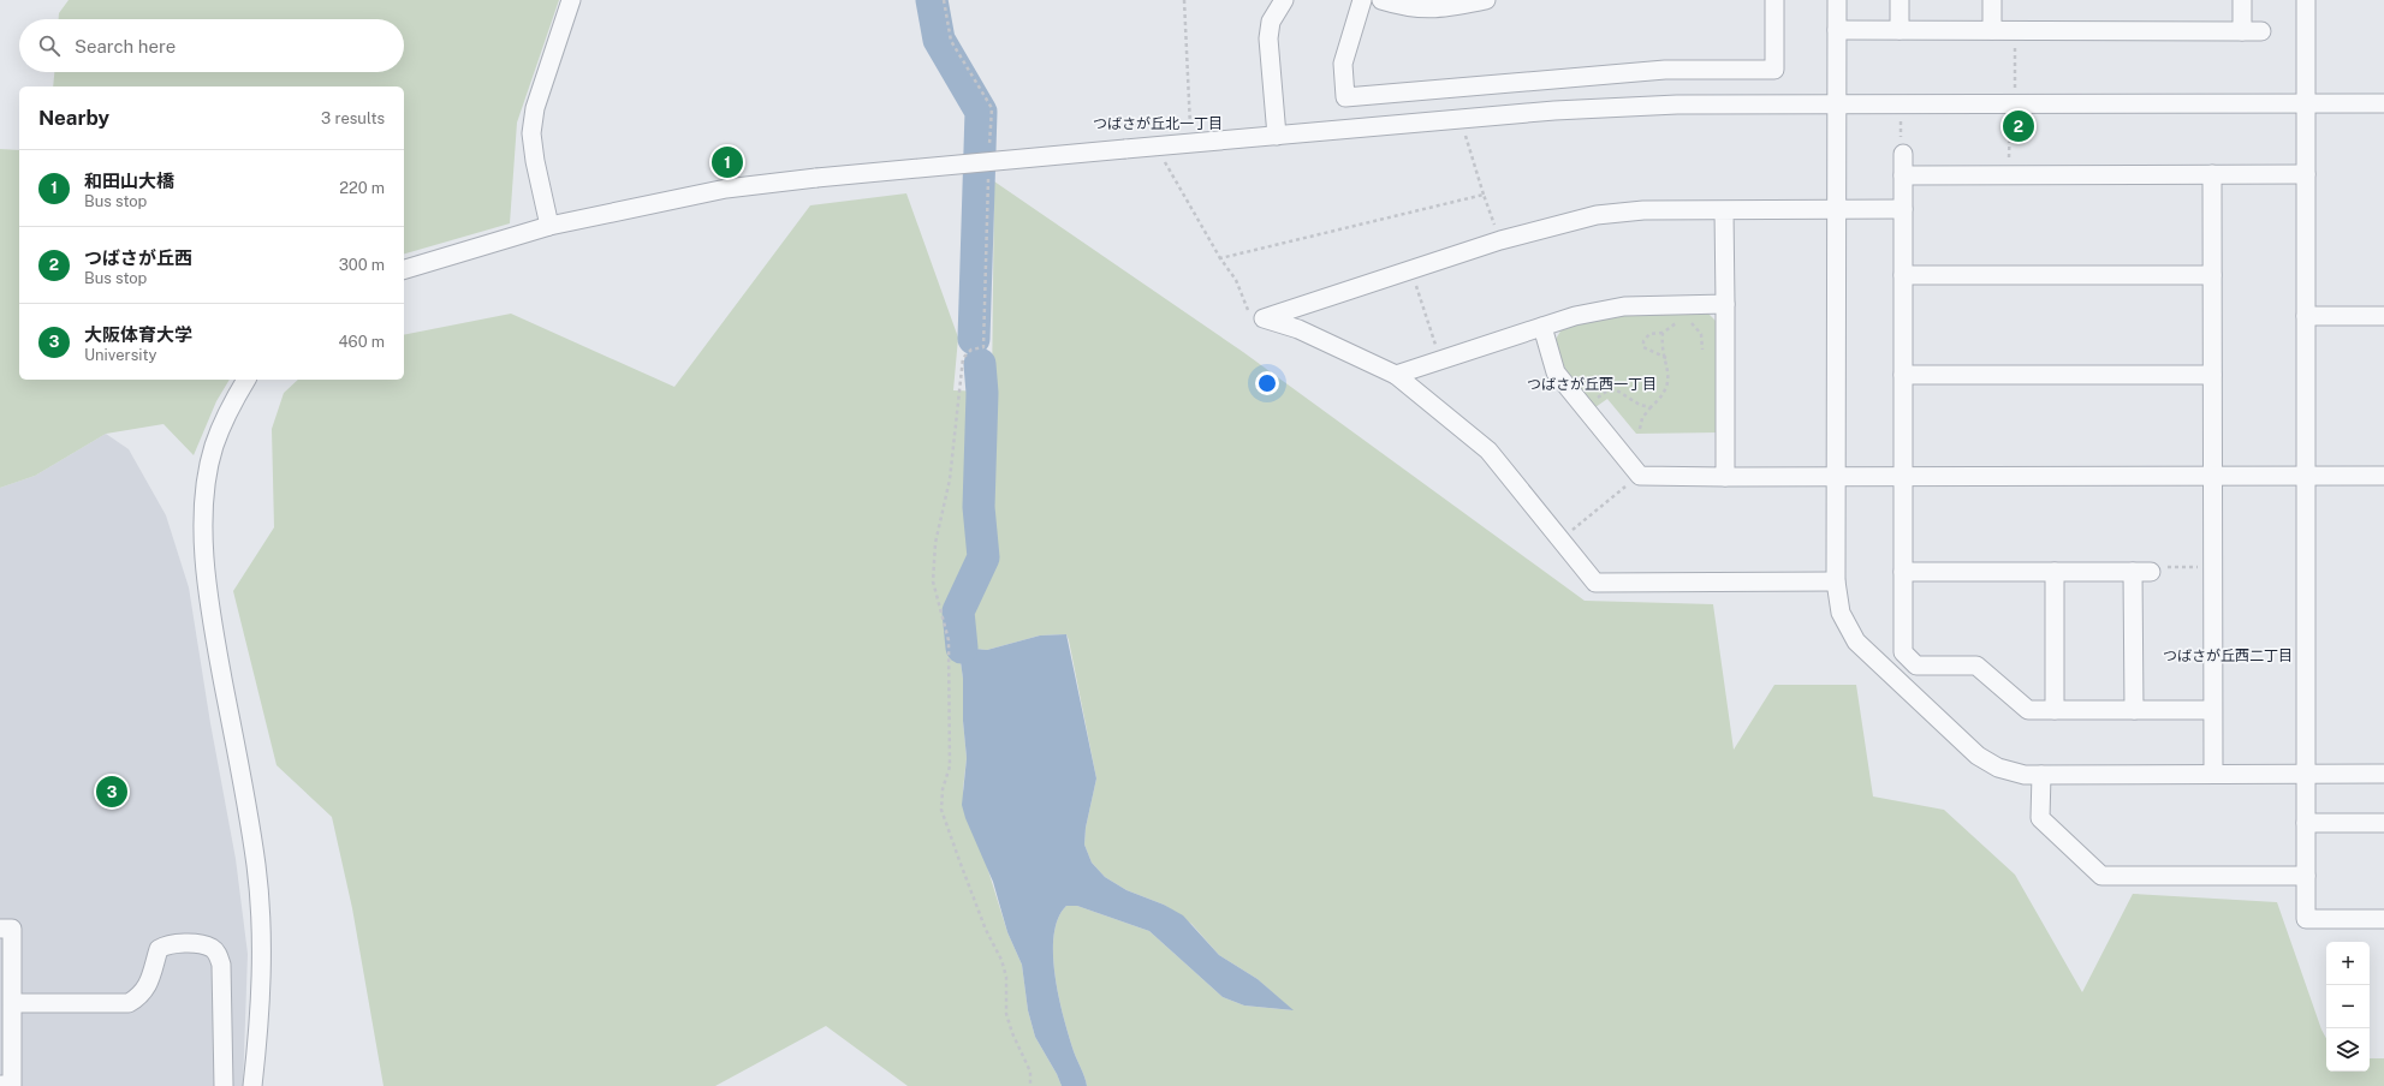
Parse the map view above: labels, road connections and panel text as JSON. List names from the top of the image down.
{
  "districts": ["つばさが丘北一丁目", "つばさが丘西一丁目", "つばさが丘西二丁目"],
  "page": {
    "search": "Search here",
    "heading": ["Nearby", "3 results"],
    "pins": ["2", "1", "3"],
    "list": [
      {
        "mark": "1",
        "name": "和田山大橋",
        "note": "Bus stop",
        "value": "220 m"
      },
      {
        "mark": "2",
        "name": "つばさが丘西",
        "note": "Bus stop",
        "value": "300 m"
      },
      {
        "mark": "3",
        "name": "大阪体育大学",
        "note": "University",
        "value": "460 m"
      }
    ],
    "map_buttons": ["+", "−"]
  }
}
